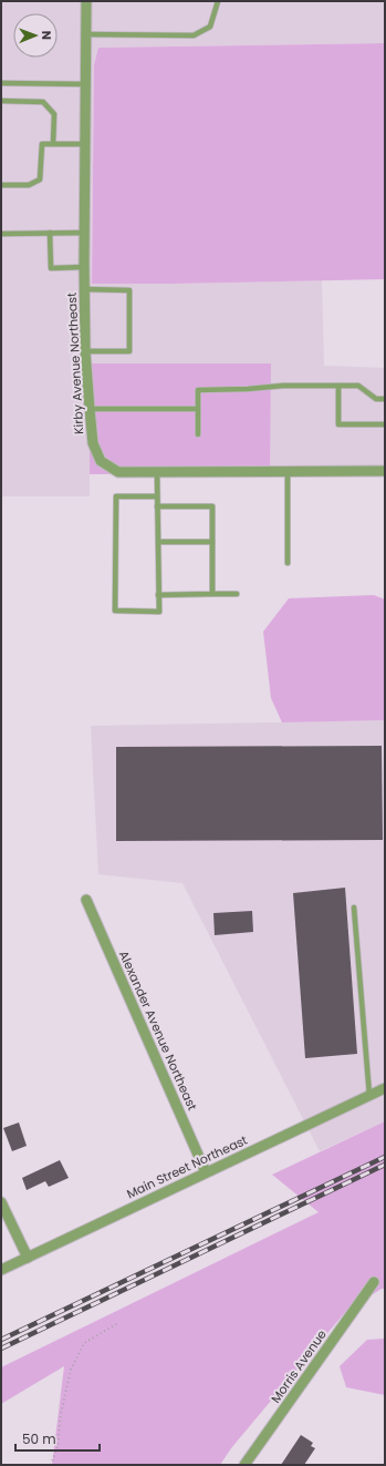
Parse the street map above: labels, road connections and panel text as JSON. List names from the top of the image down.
{
  "streets": {
    "street": [
      "Kirby Avenue Northeast",
      "Alexander Avenue Northeast",
      "Main Street Northeast",
      "Morris Avenue"
    ]
  },
  "crossings": [
    ["Alexander Avenue Northeast", "Main Street Northeast"]
  ],
  "scale_bar": "50 m",
  "north": "right"
}
